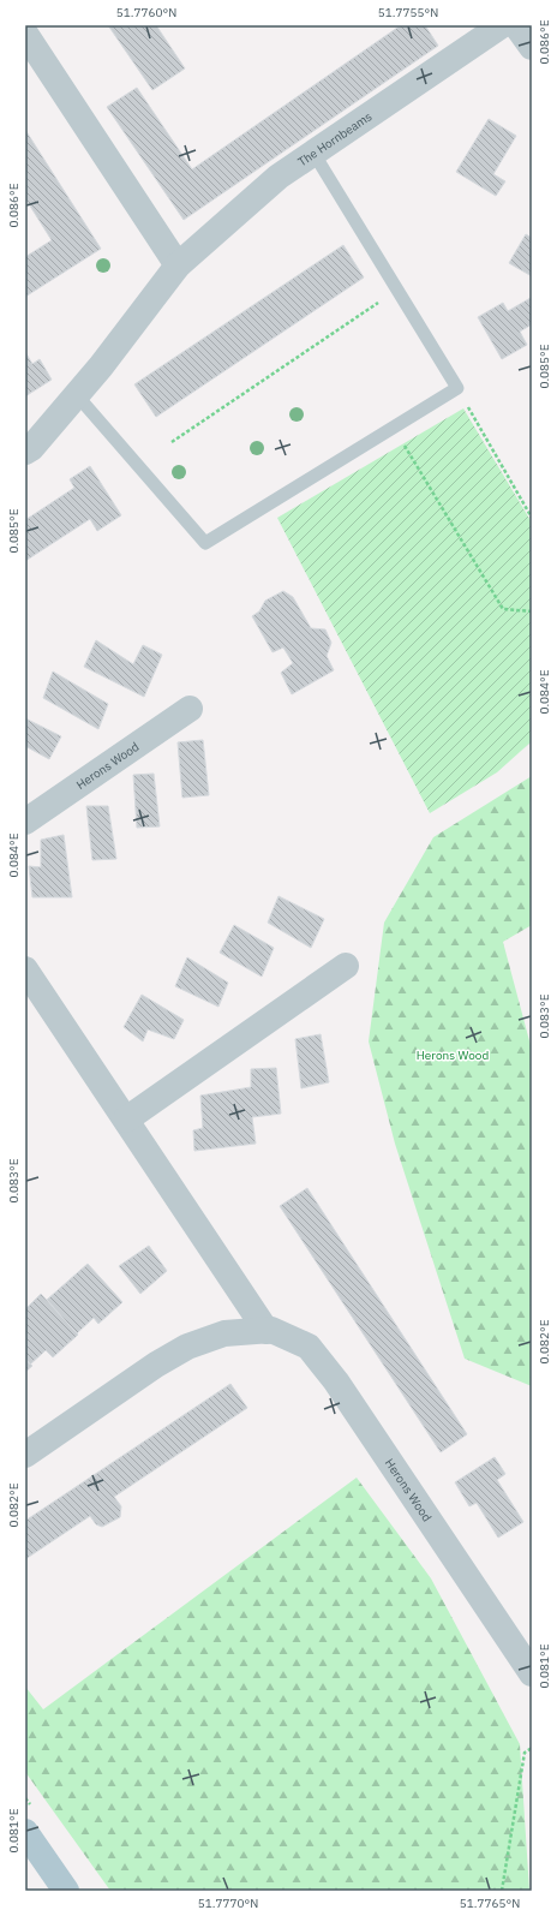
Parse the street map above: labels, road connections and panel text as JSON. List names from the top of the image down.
{
  "streets": {
    "street": ["The Hornbeams", "Herons Wood"]
  },
  "parks": ["Herons Wood"],
  "coordinates": [
    "51.7760°N",
    "51.7755°N",
    "0.086°E",
    "0.085°E",
    "0.084°E",
    "0.083°E",
    "0.082°E",
    "0.081°E",
    "51.7770°N",
    "51.7765°N"
  ]
}
